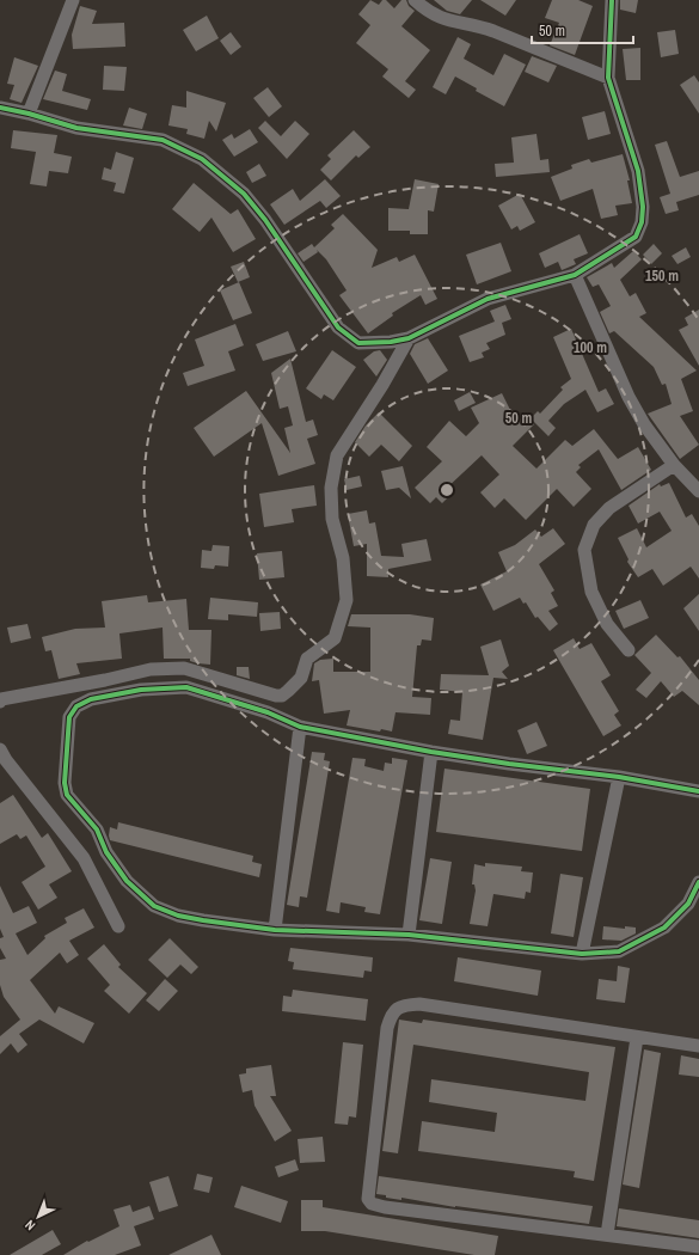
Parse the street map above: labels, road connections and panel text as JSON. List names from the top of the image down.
{
  "scale_bar": "50 m",
  "north": "bottom left",
  "rings": ["150 m", "100 m", "50 m"]
}
